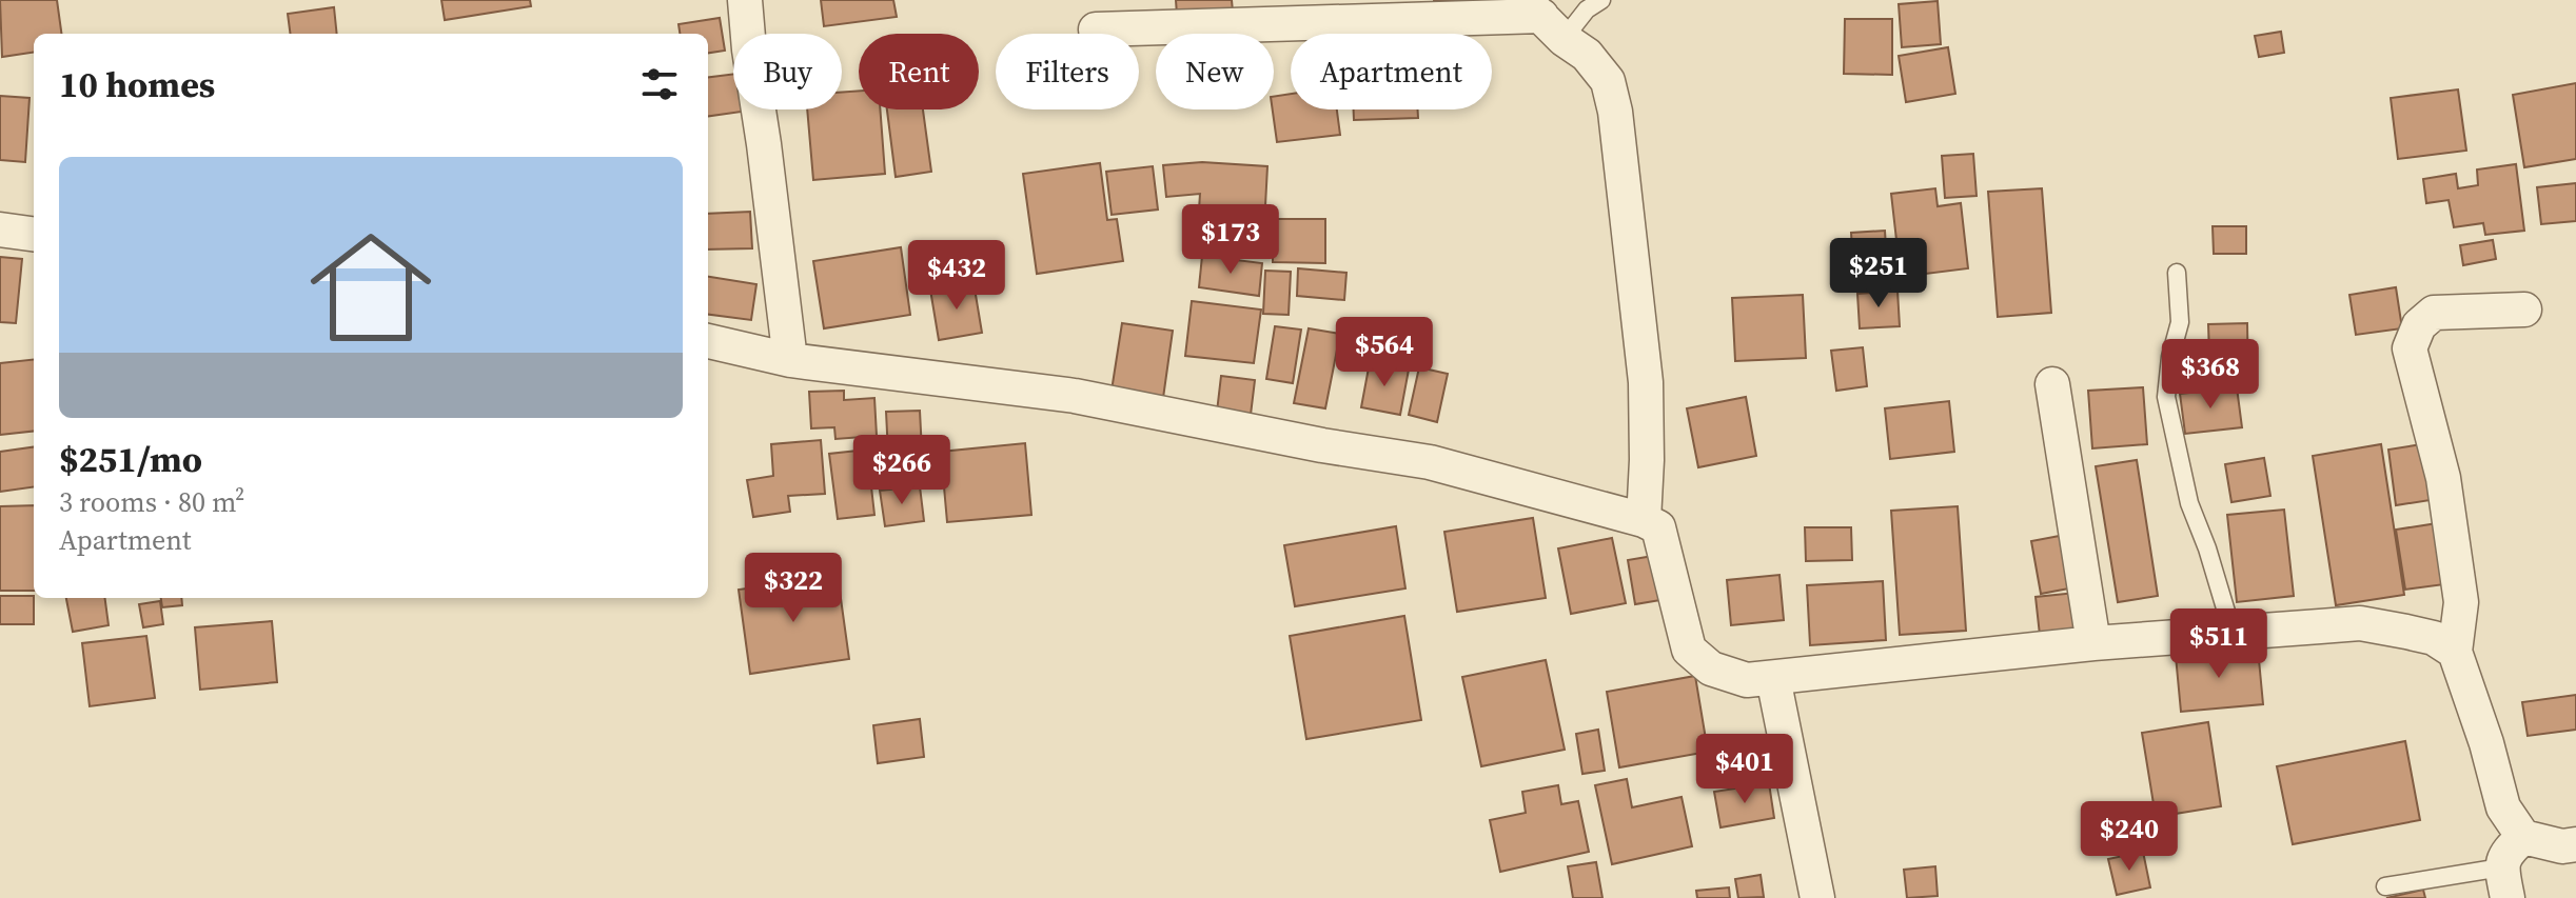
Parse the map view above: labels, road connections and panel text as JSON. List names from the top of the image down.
{
  "page": {
    "chip": [
      "Buy",
      "Rent",
      "Filters",
      "New",
      "Apartment"
    ],
    "heading": "10 homes",
    "list": [
      {
        "name": "$251/mo",
        "note": "3 rooms · 80 m² · Apartment"
      }
    ],
    "price": [
      "$173",
      "$251",
      "$432",
      "$564",
      "$368",
      "$266",
      "$322",
      "$511",
      "$401",
      "$240"
    ]
  }
}
